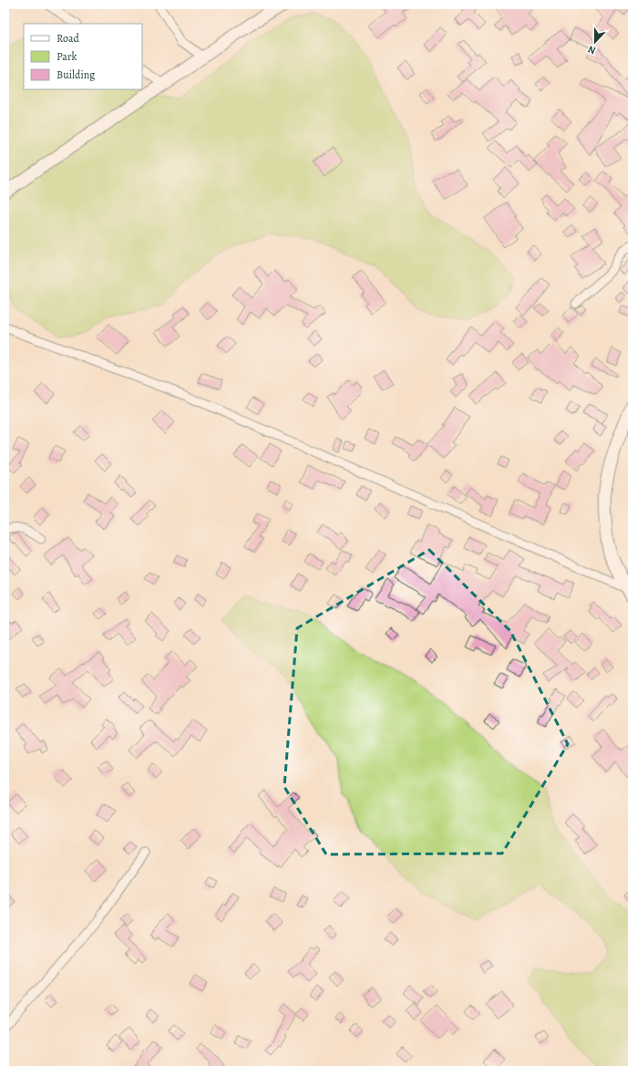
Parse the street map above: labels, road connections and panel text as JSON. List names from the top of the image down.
{
  "legend": ["Road", "Park", "Building"],
  "north": "bottom"
}
